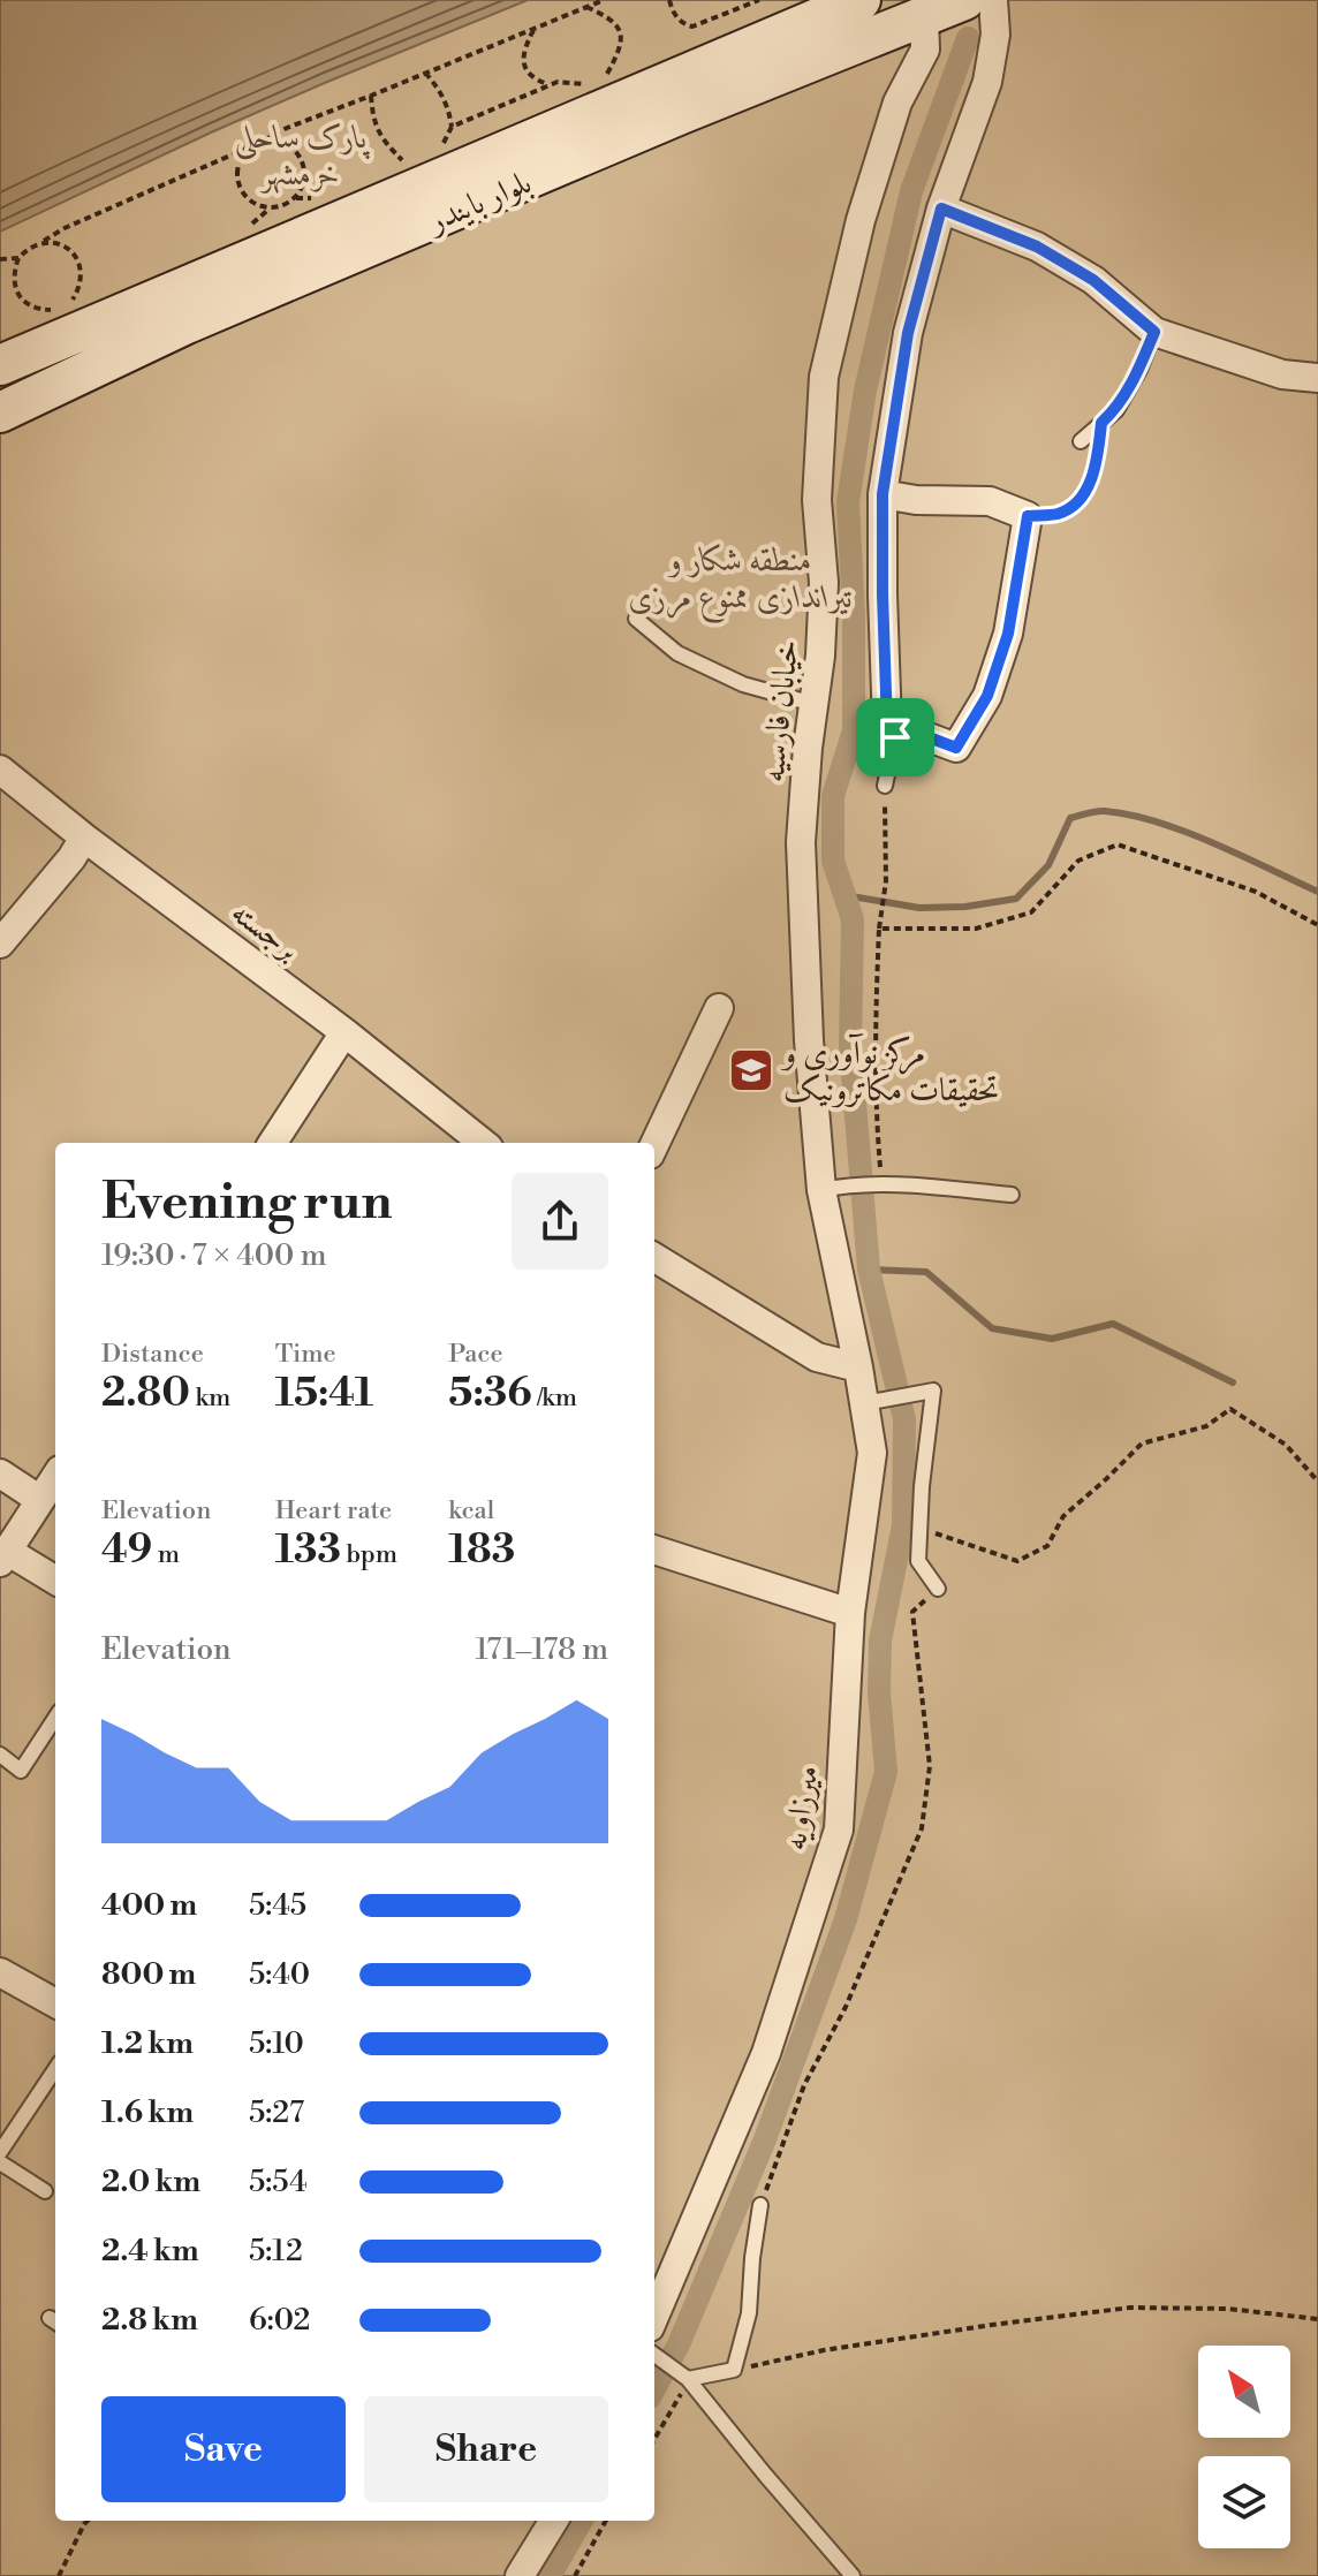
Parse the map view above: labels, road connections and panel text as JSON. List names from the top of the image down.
{
  "streets": {
    "street": [
      "بلوار بایندر",
      "خیابان فارسیه",
      "برجسته",
      "میرزاویه"
    ]
  },
  "crossings": [
    ["بلوار بایندر", "خیابان فارسیه"],
    ["خیابان فارسیه", "میرزاویه"]
  ],
  "parks": ["پارک ساحلی خرمشهر", "منطقه شکار و تیراندازی ممنوع مرزی"],
  "places": {
    "school or university": ["مرکز نوآوری و تحقیقات مکاترونیک"]
  },
  "north": "top left",
  "page": {
    "heading": ["Evening run", "19:30 · 7 × 400 m"],
    "stats": [
      ["Distance", "2.80 km"],
      ["Time", "15:41"],
      ["Pace", "5:36 /km"],
      ["Elevation", "49 m"],
      ["Heart rate", "133 bpm"],
      ["kcal", "183"]
    ],
    "chart": ["Elevation", "171–178 m"],
    "list": [
      {
        "name": "400 m",
        "note": "5:45"
      },
      {
        "name": "800 m",
        "note": "5:40"
      },
      {
        "name": "1.2 km",
        "note": "5:10"
      },
      {
        "name": "1.6 km",
        "note": "5:27"
      },
      {
        "name": "2.0 km",
        "note": "5:54"
      },
      {
        "name": "2.4 km",
        "note": "5:12"
      },
      {
        "name": "2.8 km",
        "note": "6:02"
      }
    ],
    "buttons": ["Save", "Share"]
  }
}
